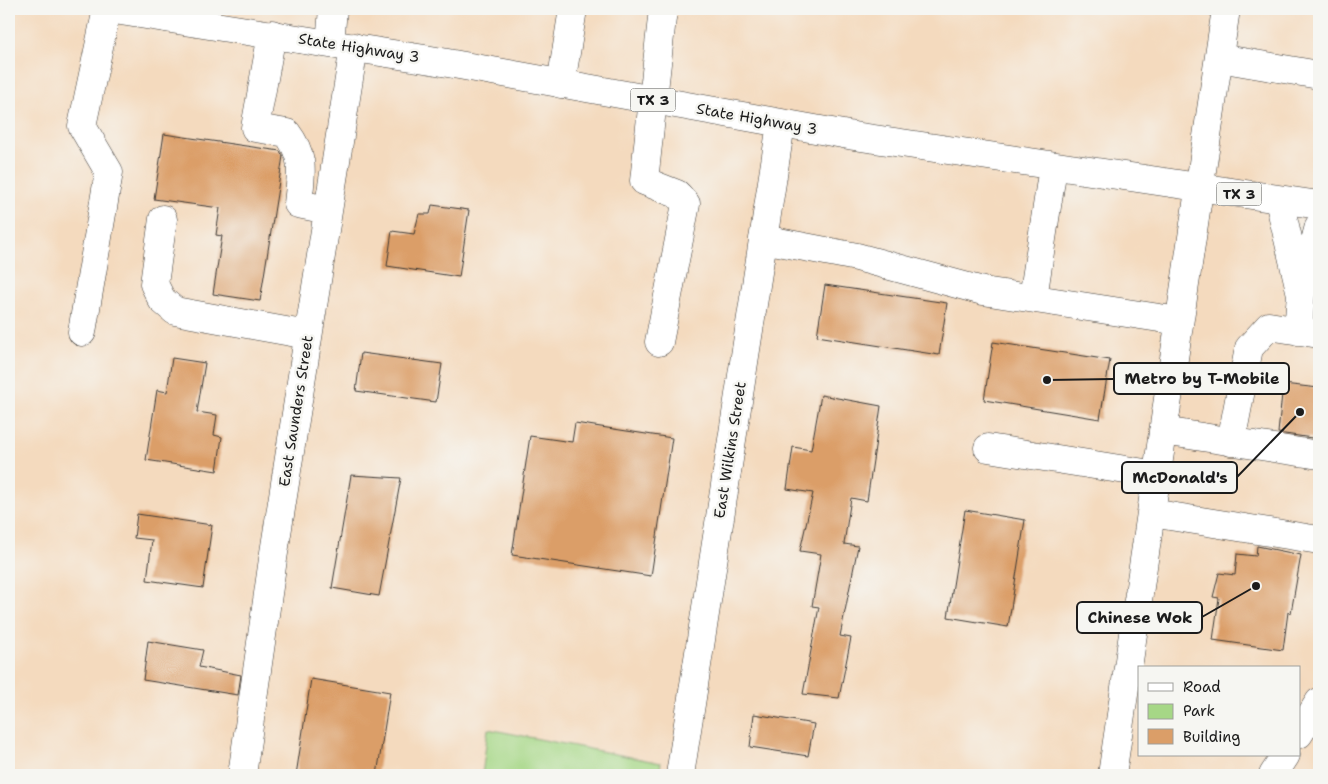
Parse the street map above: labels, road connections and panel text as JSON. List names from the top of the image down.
{
  "streets": {
    "street": [
      "State Highway 3",
      "TX 3",
      "East Saunders Street",
      "East Wilkins Street"
    ]
  },
  "crossings": [
    ["State Highway 3", "East Saunders Street"],
    ["State Highway 3", "East Wilkins Street"]
  ],
  "places": ["Metro by T-Mobile", "McDonald's", "Chinese Wok"],
  "legend": ["Road", "Park", "Building"]
}
